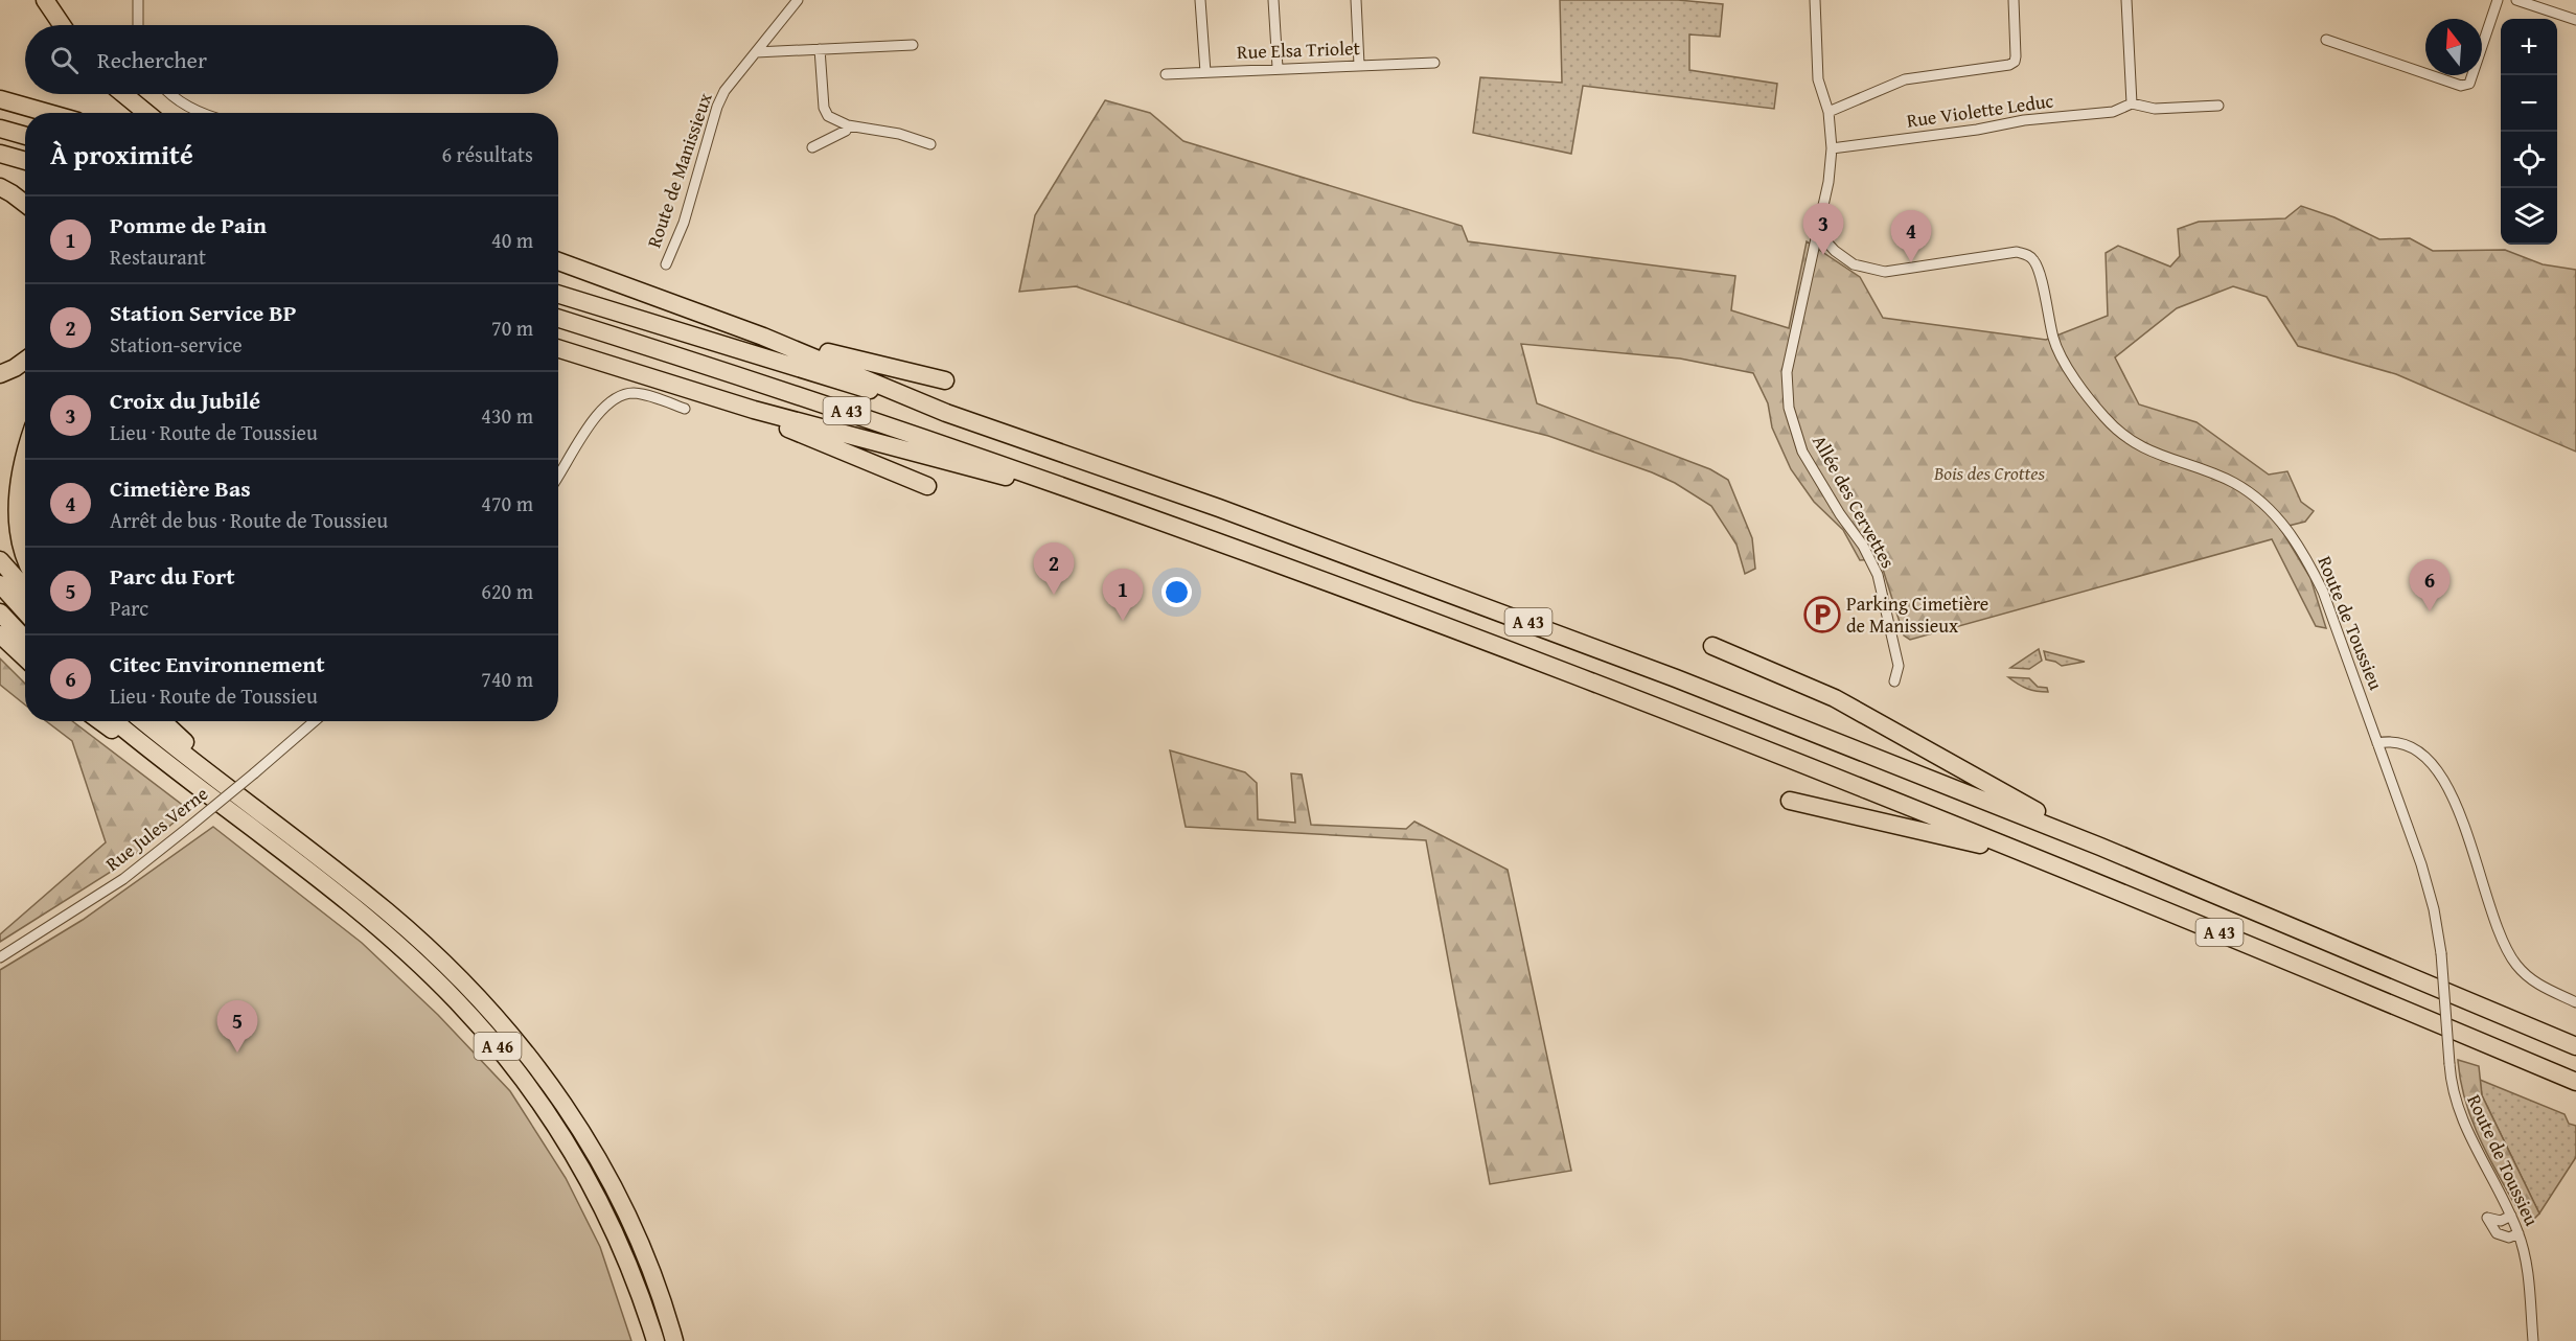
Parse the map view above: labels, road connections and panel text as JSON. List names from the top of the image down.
{
  "streets": {
    "highway": ["A 43", "A 46"],
    "street": [
      "Rue Elsa Triolet",
      "Rue Violette Leduc",
      "Route de Manissieux",
      "Allée des Cervettes",
      "Route de Toussieu",
      "Rue Jules Verne"
    ]
  },
  "crossings": [
    ["Allée des Cervettes", "Route de Toussieu"]
  ],
  "parks": ["Bois des Crottes"],
  "places": {
    "parking": ["Parking Cimetière de Manissieux"]
  },
  "north": "top",
  "page": {
    "map_buttons": ["+", "−"],
    "search": "Rechercher",
    "heading": ["À proximité", "6 résultats"],
    "list": [
      {
        "mark": "1",
        "name": "Pomme de Pain",
        "note": "Restaurant",
        "value": "40 m"
      },
      {
        "mark": "2",
        "name": "Station Service BP",
        "note": "Station-service",
        "value": "70 m"
      },
      {
        "mark": "3",
        "name": "Croix du Jubilé",
        "note": "Lieu · Route de Toussieu",
        "value": "430 m"
      },
      {
        "mark": "4",
        "name": "Cimetière Bas",
        "note": "Arrêt de bus · Route de Toussieu",
        "value": "470 m"
      },
      {
        "mark": "5",
        "name": "Parc du Fort",
        "note": "Parc",
        "value": "620 m"
      },
      {
        "mark": "6",
        "name": "Citec Environnement",
        "note": "Lieu · Route de Toussieu",
        "value": "740 m"
      }
    ],
    "pins": [
      "3",
      "4",
      "2",
      "6",
      "1",
      "5"
    ]
  }
}
